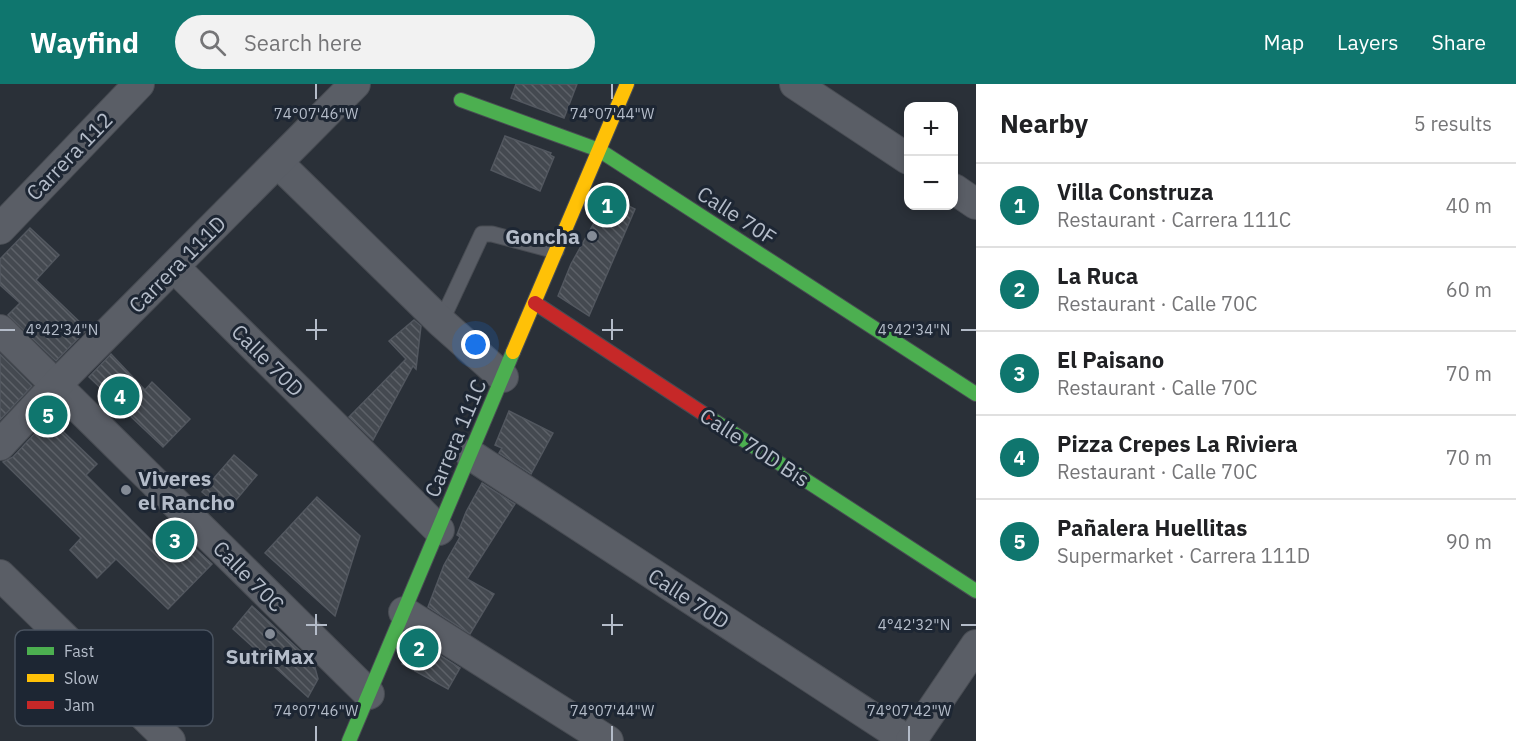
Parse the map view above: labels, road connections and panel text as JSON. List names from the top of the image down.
{
  "streets": {
    "street": [
      "Carrera 112",
      "Calle 70F",
      "Carrera 111D",
      "Calle 70D",
      "Carrera 111C",
      "Calle 70D Bis",
      "Calle 70C"
    ]
  },
  "crossings": [
    ["Calle 70F", "Carrera 111C"],
    ["Carrera 111D", "Calle 70D"],
    ["Carrera 111D", "Calle 70C"],
    ["Calle 70D", "Carrera 111C"],
    ["Carrera 111C", "Calle 70D Bis"],
    ["Carrera 111C", "Calle 70C"]
  ],
  "places": ["Goncha", "Viveres el Rancho", "SutriMax"],
  "legend": ["Fast", "Slow", "Jam"],
  "page": {
    "header": "Wayfind",
    "search": "Search here",
    "nav": ["Map", "Layers", "Share"],
    "heading": ["Nearby", "5 results"],
    "map_buttons": ["+", "−"],
    "list": [
      {
        "mark": "1",
        "name": "Villa Construza",
        "note": "Restaurant · Carrera 111C",
        "value": "40 m"
      },
      {
        "mark": "2",
        "name": "La Ruca",
        "note": "Restaurant · Calle 70C",
        "value": "60 m"
      },
      {
        "mark": "3",
        "name": "El Paisano",
        "note": "Restaurant · Calle 70C",
        "value": "70 m"
      },
      {
        "mark": "4",
        "name": "Pizza Crepes La Riviera",
        "note": "Restaurant · Calle 70C",
        "value": "70 m"
      },
      {
        "mark": "5",
        "name": "Pañalera Huellitas",
        "note": "Supermarket · Carrera 111D",
        "value": "90 m"
      }
    ],
    "pins": [
      "1",
      "4",
      "5",
      "3",
      "2"
    ]
  },
  "coordinates": [
    "74°07'46\"W",
    "74°07'44\"W",
    "4°42'34\"N",
    "4°42'32\"N",
    "74°07'42\"W"
  ]
}
